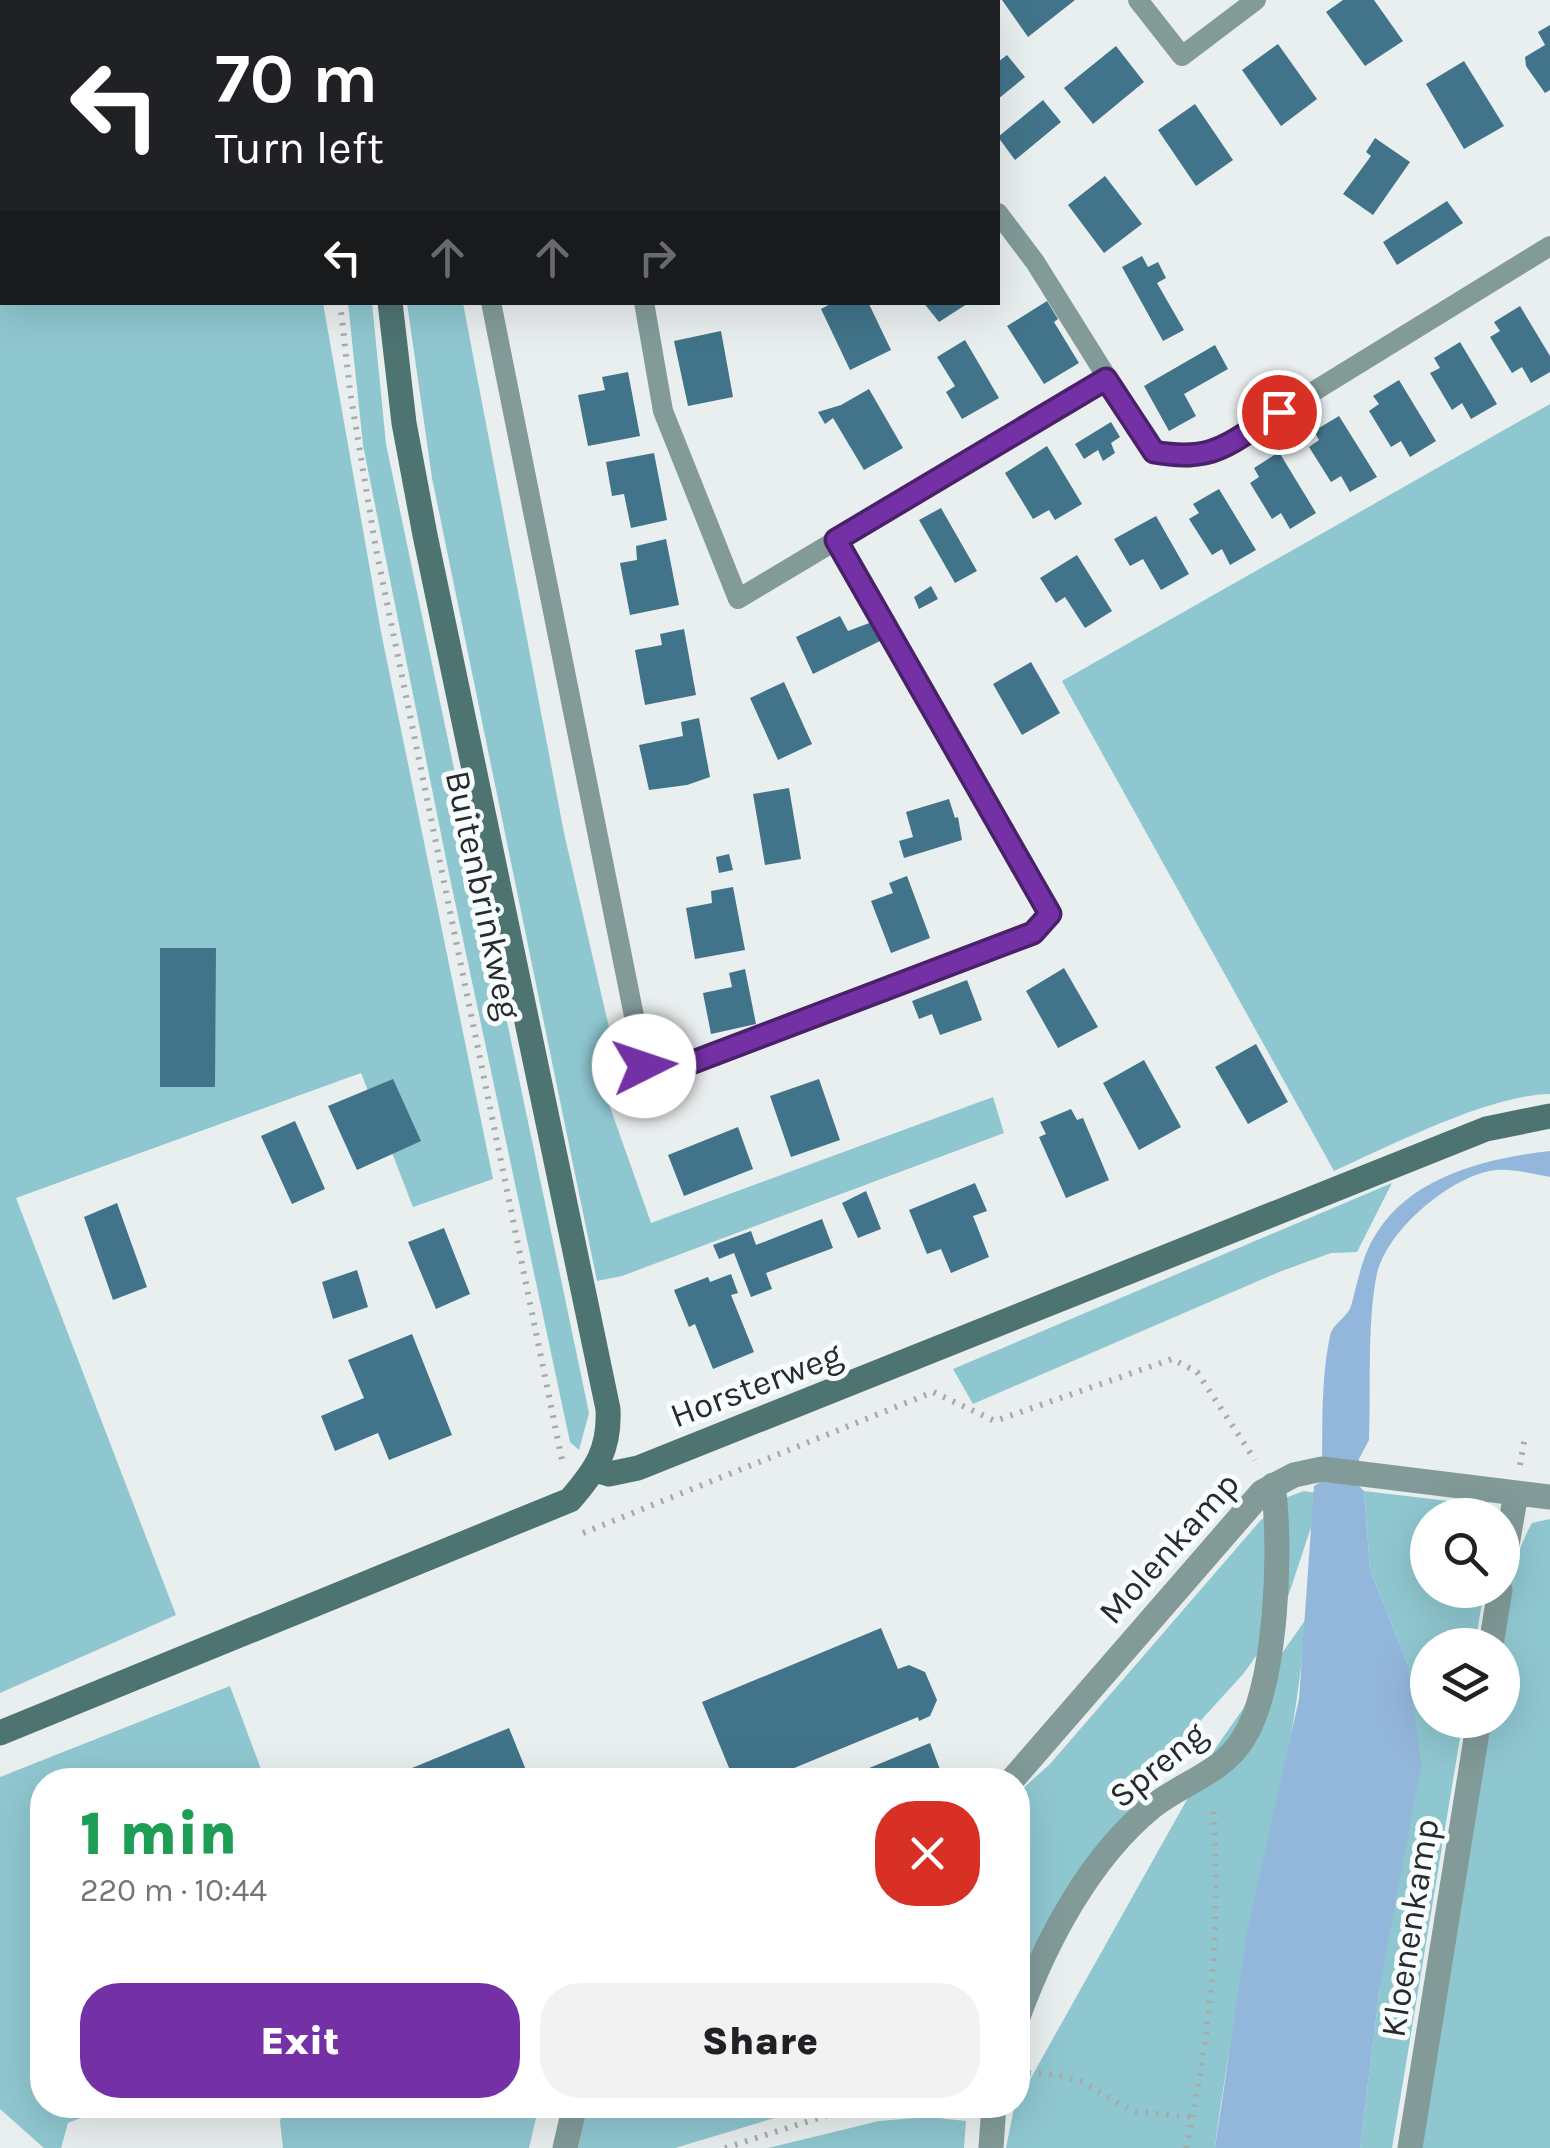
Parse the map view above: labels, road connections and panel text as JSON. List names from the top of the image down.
{
  "streets": {
    "main road": ["Buitenbrinkweg", "Horsterweg"],
    "street": ["Molenkamp", "Spreng", "Kloenenkamp"]
  },
  "crossings": [
    ["Buitenbrinkweg", "Horsterweg"],
    ["Horsterweg", "Molenkamp"],
    ["Horsterweg", "Spreng"],
    ["Molenkamp", "Spreng"]
  ],
  "page": {
    "turn": ["70 m", "Turn left"],
    "heading": ["1 min", "220 m · 10:44"],
    "buttons": ["Exit", "Share"]
  }
}
